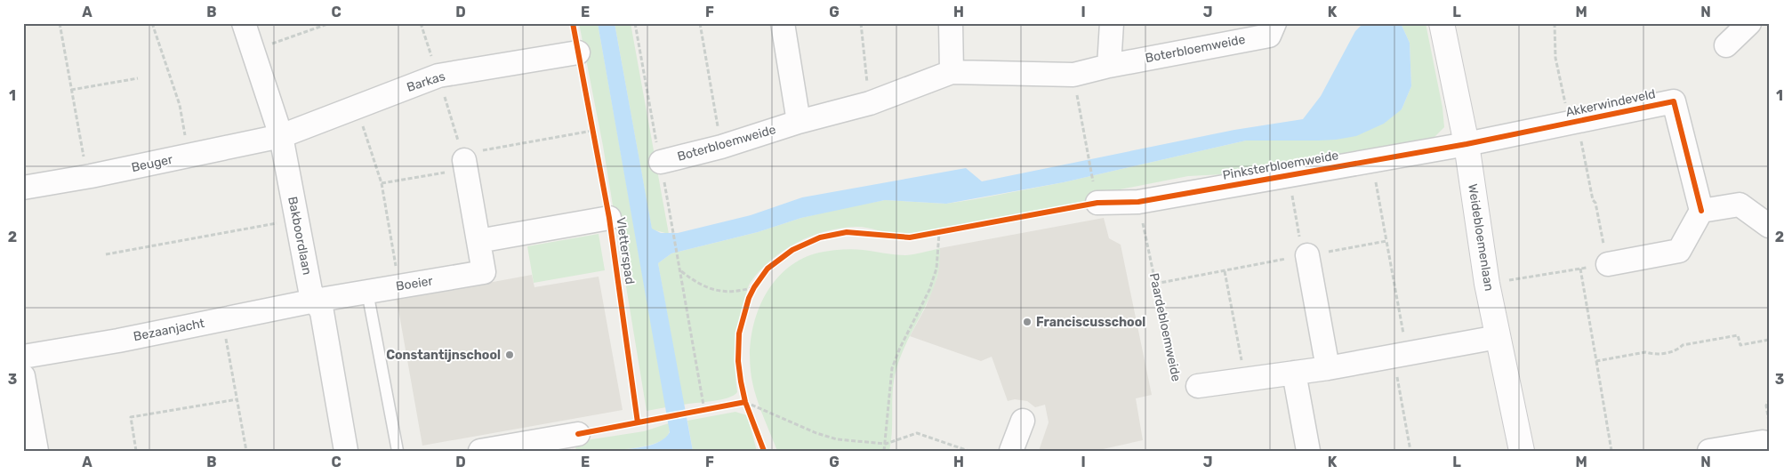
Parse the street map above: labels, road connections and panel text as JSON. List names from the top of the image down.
{
  "streets": {
    "street": [
      "Boterbloemweide",
      "Barkas",
      "Akkerwindeveld",
      "Beuger",
      "Pinksterbloemweide",
      "Bakboordlaan",
      "Weidebloemenlaan",
      "Boeier",
      "Paardebloemweide",
      "Bezaanjacht"
    ],
    "cycle path": ["Vletterspad"]
  },
  "crossings": [
    ["Barkas", "Beuger"],
    ["Barkas", "Bakboordlaan"],
    ["Akkerwindeveld", "Pinksterbloemweide"],
    ["Akkerwindeveld", "Weidebloemenlaan"],
    ["Beuger", "Bakboordlaan"],
    ["Pinksterbloemweide", "Weidebloemenlaan"],
    ["Pinksterbloemweide", "Paardebloemweide"],
    ["Bakboordlaan", "Boeier"],
    ["Bakboordlaan", "Bezaanjacht"],
    ["Weidebloemenlaan", "Paardebloemweide"],
    ["Boeier", "Bezaanjacht"]
  ],
  "places": ["Franciscusschool", "Constantijnschool"],
  "grid": {
    "columns": [
      "A",
      "B",
      "C",
      "D",
      "E",
      "F",
      "G",
      "H",
      "I",
      "J",
      "K",
      "L",
      "M",
      "N"
    ],
    "rows": ["1", "2", "3"]
  }
}
